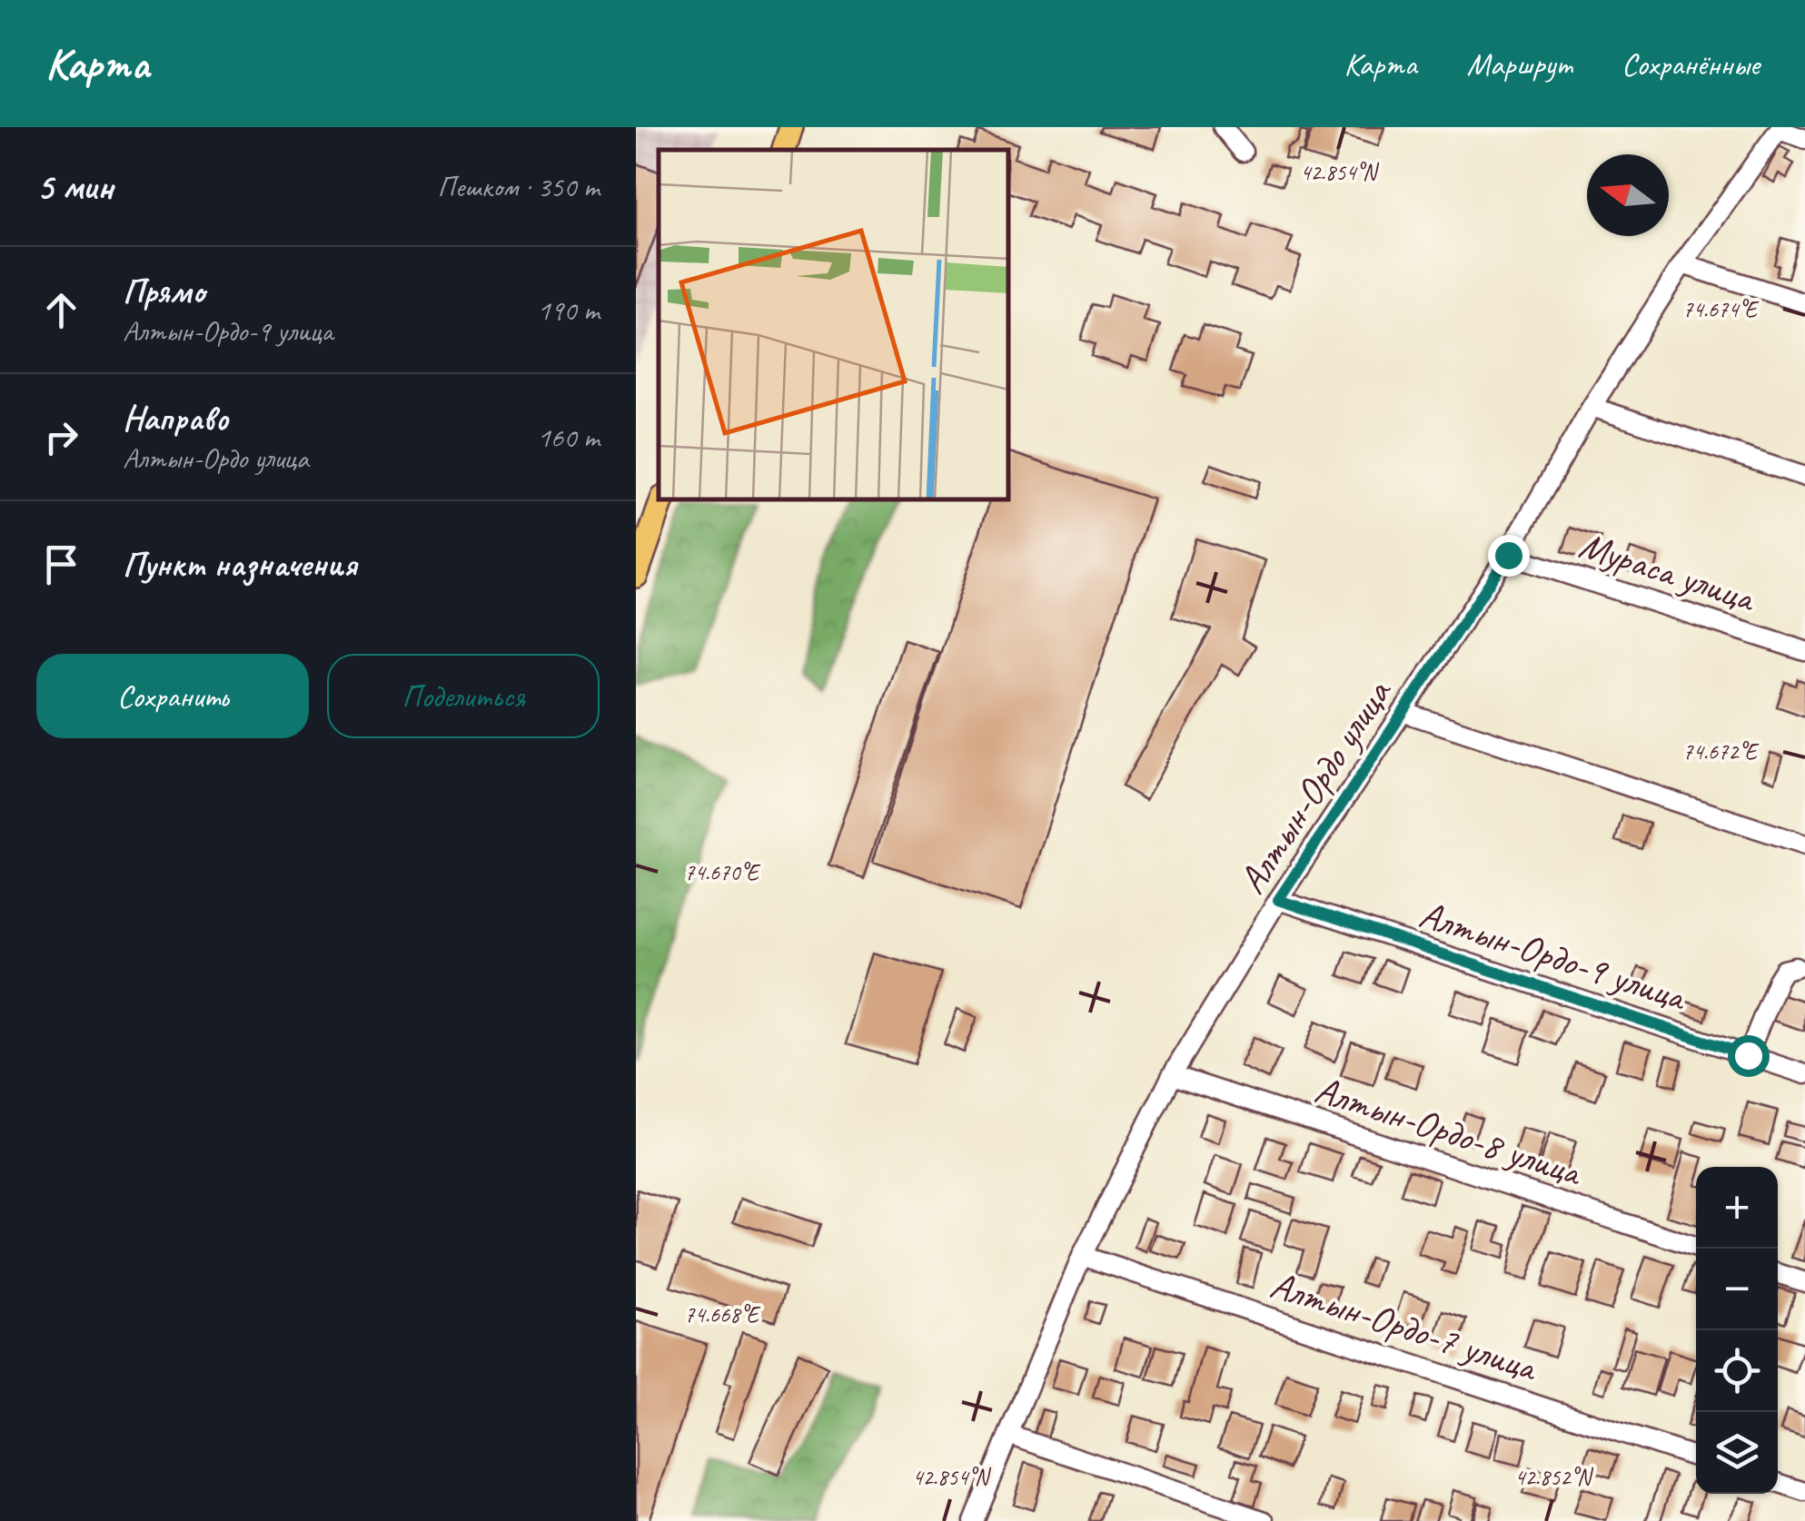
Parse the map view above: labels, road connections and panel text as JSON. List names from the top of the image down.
{
  "streets": {
    "street": [
      "Мураса улица",
      "Алтын-Ордо улица",
      "Алтын-Ордо-9 улица",
      "Алтын-Ордо-8 улица",
      "Алтын-Ордо-7 улица"
    ]
  },
  "crossings": [
    ["Мураса улица", "Алтын-Ордо улица"],
    ["Алтын-Ордо улица", "Алтын-Ордо-9 улица"],
    ["Алтын-Ордо улица", "Алтын-Ордо-8 улица"],
    ["Алтын-Ордо улица", "Алтын-Ордо-7 улица"]
  ],
  "north": "left",
  "page": {
    "header": "Карта",
    "nav": ["Карта", "Маршрут", "Сохранённые"],
    "heading": ["5 мин", "Пешком · 350 m"],
    "list": [
      ["Прямо", "Алтын-Ордо-9 улица", "190 m"],
      ["Направо", "Алтын-Ордо улица", "160 m"],
      "Пункт назначения"
    ],
    "buttons": ["Сохранить", "Поделиться"],
    "map_buttons": ["+", "−"]
  },
  "coordinates": [
    "42.854°N",
    "74.674°E",
    "74.672°E",
    "74.670°E",
    "74.668°E",
    "42.852°N"
  ]
}
